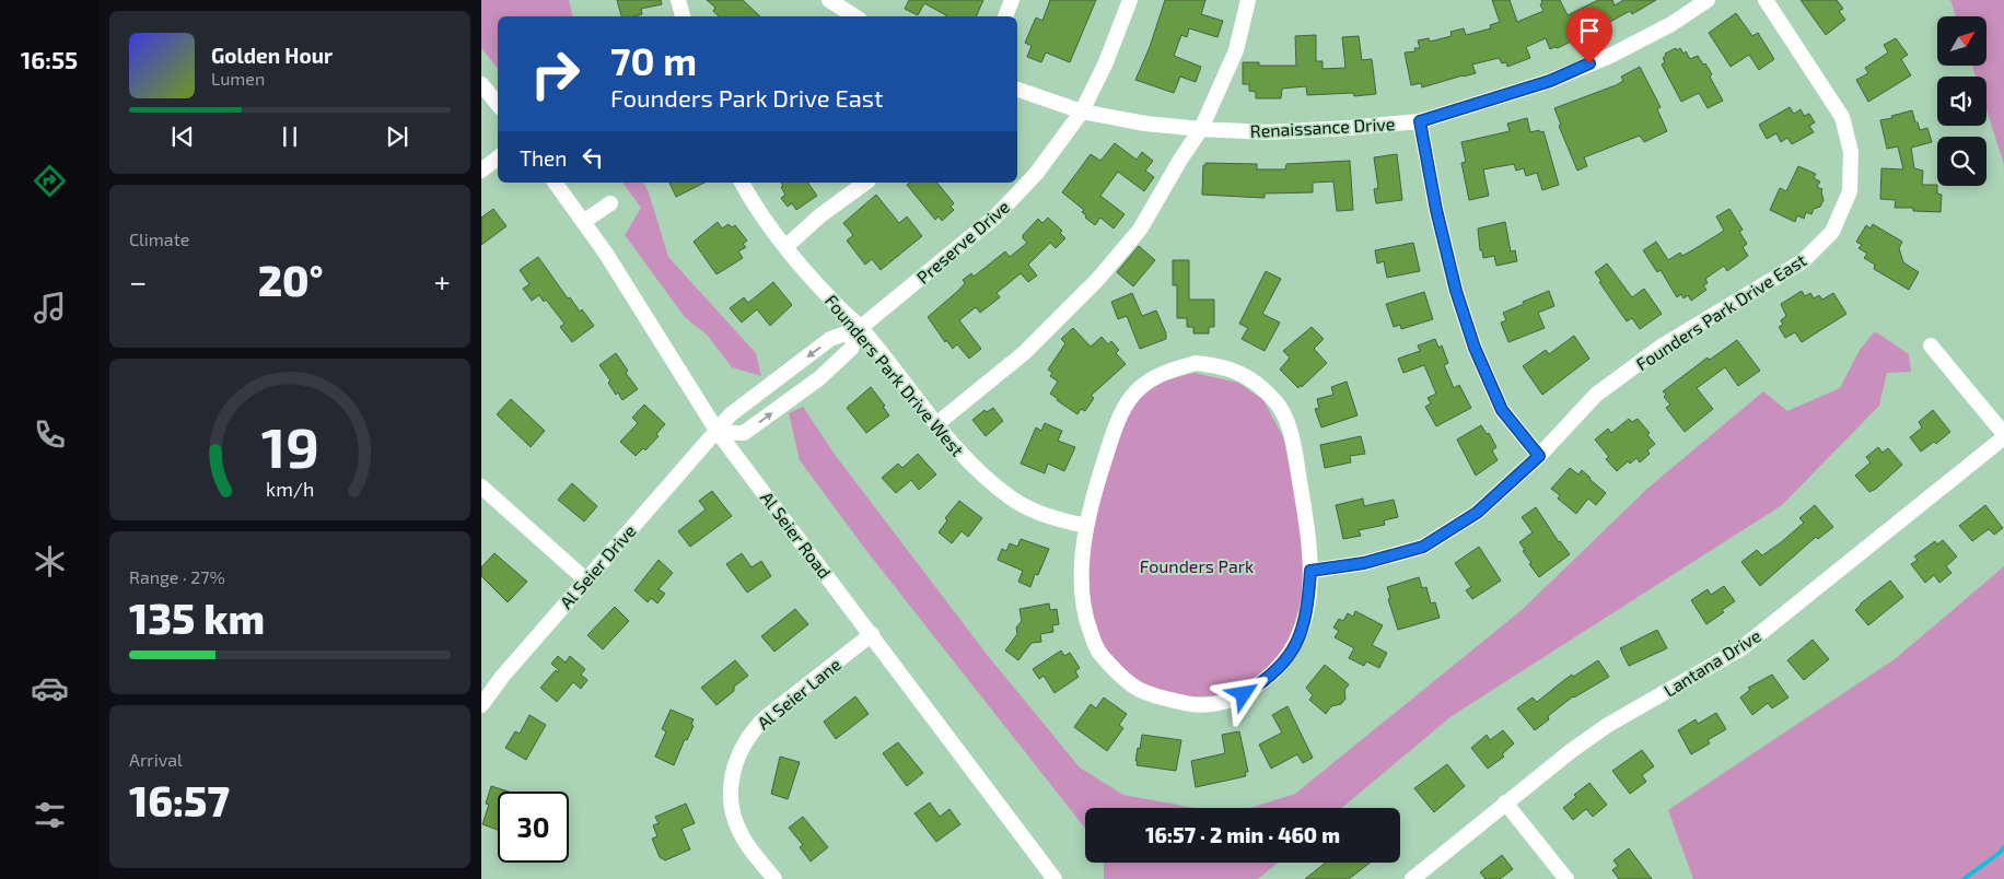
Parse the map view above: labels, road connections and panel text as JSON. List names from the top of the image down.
{
  "streets": {
    "street": [
      "Renaissance Drive",
      "Preserve Drive",
      "Founders Park Drive East",
      "Founders Park Drive West",
      "Al Seier Road",
      "Al Seier Drive",
      "Lantana Drive",
      "Al Seier Lane"
    ]
  },
  "crossings": [
    ["Renaissance Drive", "Preserve Drive"],
    ["Preserve Drive", "Founders Park Drive West"],
    ["Preserve Drive", "Al Seier Road"],
    ["Preserve Drive", "Al Seier Drive"],
    ["Al Seier Road", "Al Seier Drive"],
    ["Al Seier Road", "Al Seier Lane"]
  ],
  "parks": ["Founders Park"],
  "north": "top right",
  "page": {
    "tabs": "16:55",
    "turn": ["70 m", "Founders Park Drive East"],
    "song": ["Golden Hour", "Lumen"],
    "then": "Then",
    "tile": [
      "Climate",
      ["Range · 27%", "135 km"],
      ["Arrival", "16:57"]
    ],
    "heat": ["−", "20°", "+"],
    "limit": "30",
    "trip": "16:57 · 2 min · 460 m",
    "gauge": ["19", "km/h"]
  }
}
